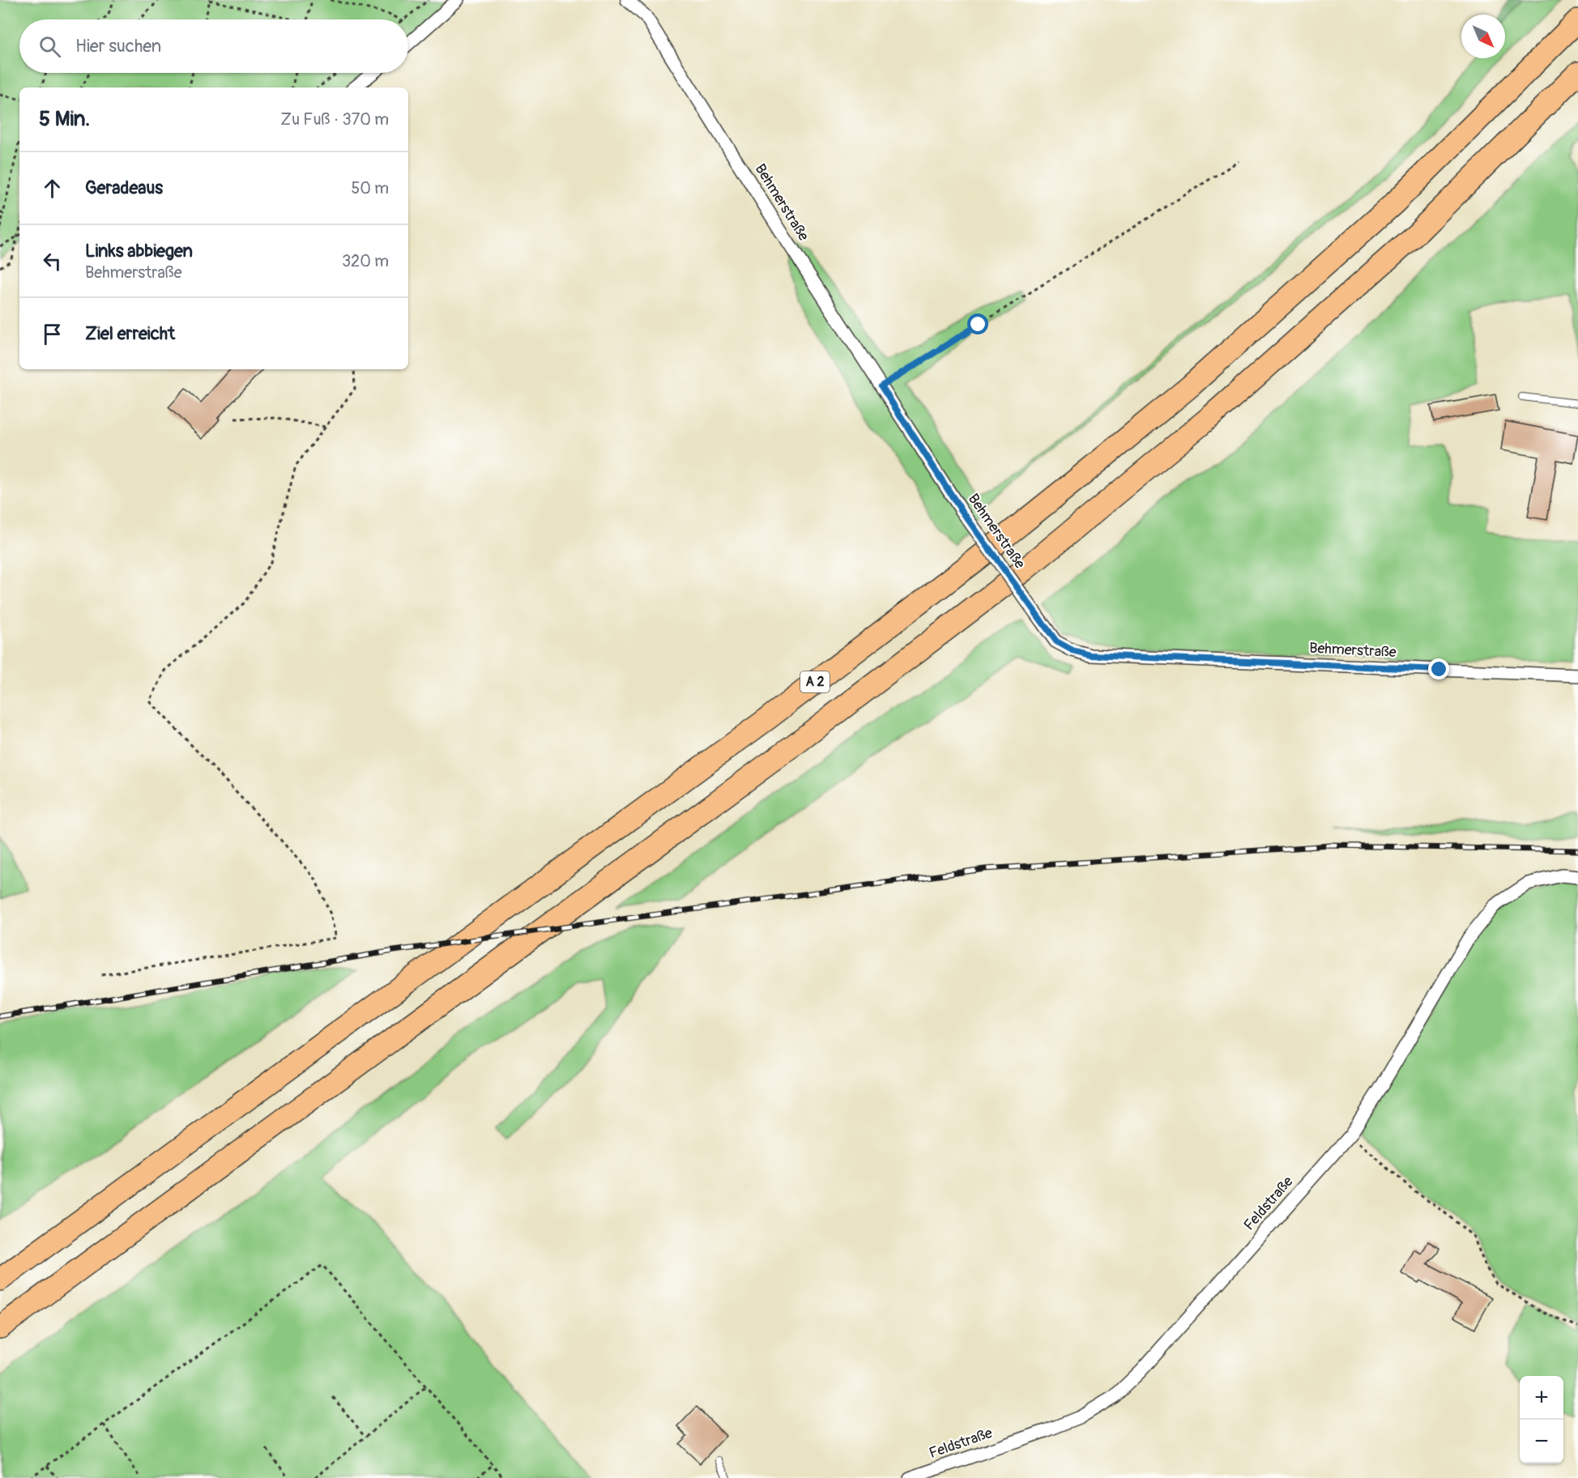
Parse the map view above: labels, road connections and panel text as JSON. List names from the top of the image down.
{
  "streets": {
    "highway": ["A 2"],
    "street": ["Behmerstraße", "Feldstraße"]
  },
  "north": "bottom right",
  "page": {
    "search": "Hier suchen",
    "heading": ["5 Min.", "Zu Fuß · 370 m"],
    "list": [
      ["Geradeaus", "50 m"],
      ["Links abbiegen", "Behmerstraße", "320 m"],
      "Ziel erreicht"
    ],
    "map_buttons": ["+", "−"]
  }
}
